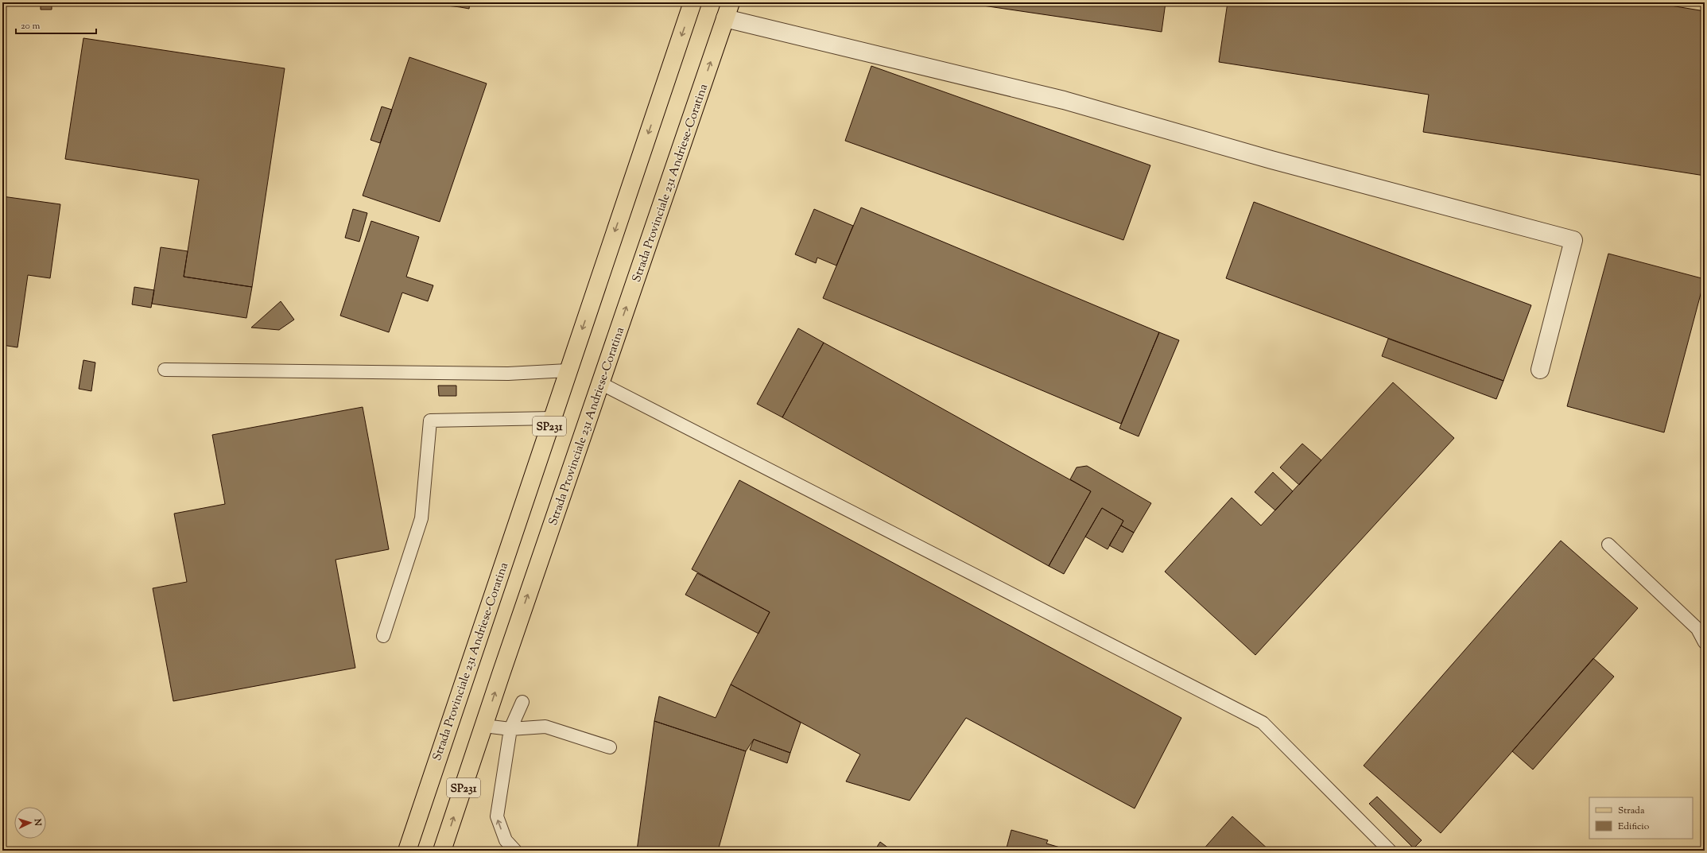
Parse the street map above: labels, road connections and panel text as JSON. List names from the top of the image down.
{
  "streets": {
    "main road": ["Strada Provinciale 231 Andriese-Coratina", "SP231"]
  },
  "legend": ["Strada", "Edificio"],
  "scale_bar": "20 m",
  "north": "right"
}
